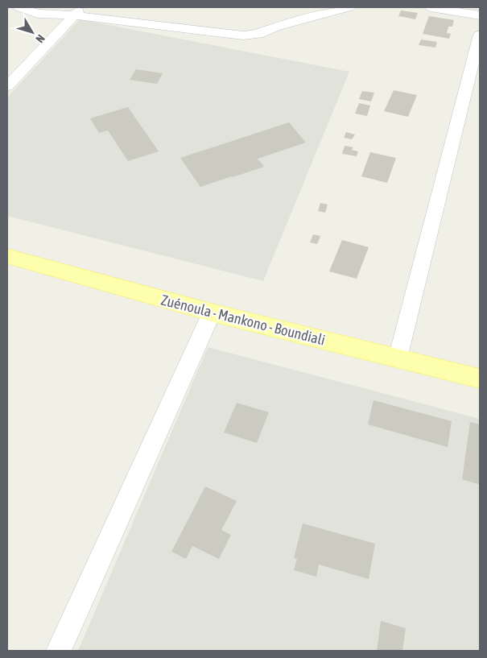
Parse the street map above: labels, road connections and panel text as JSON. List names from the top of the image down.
{
  "streets": {
    "main road": ["Zuénoula - Mankono - Boundiali"]
  },
  "north": "bottom right"
}
